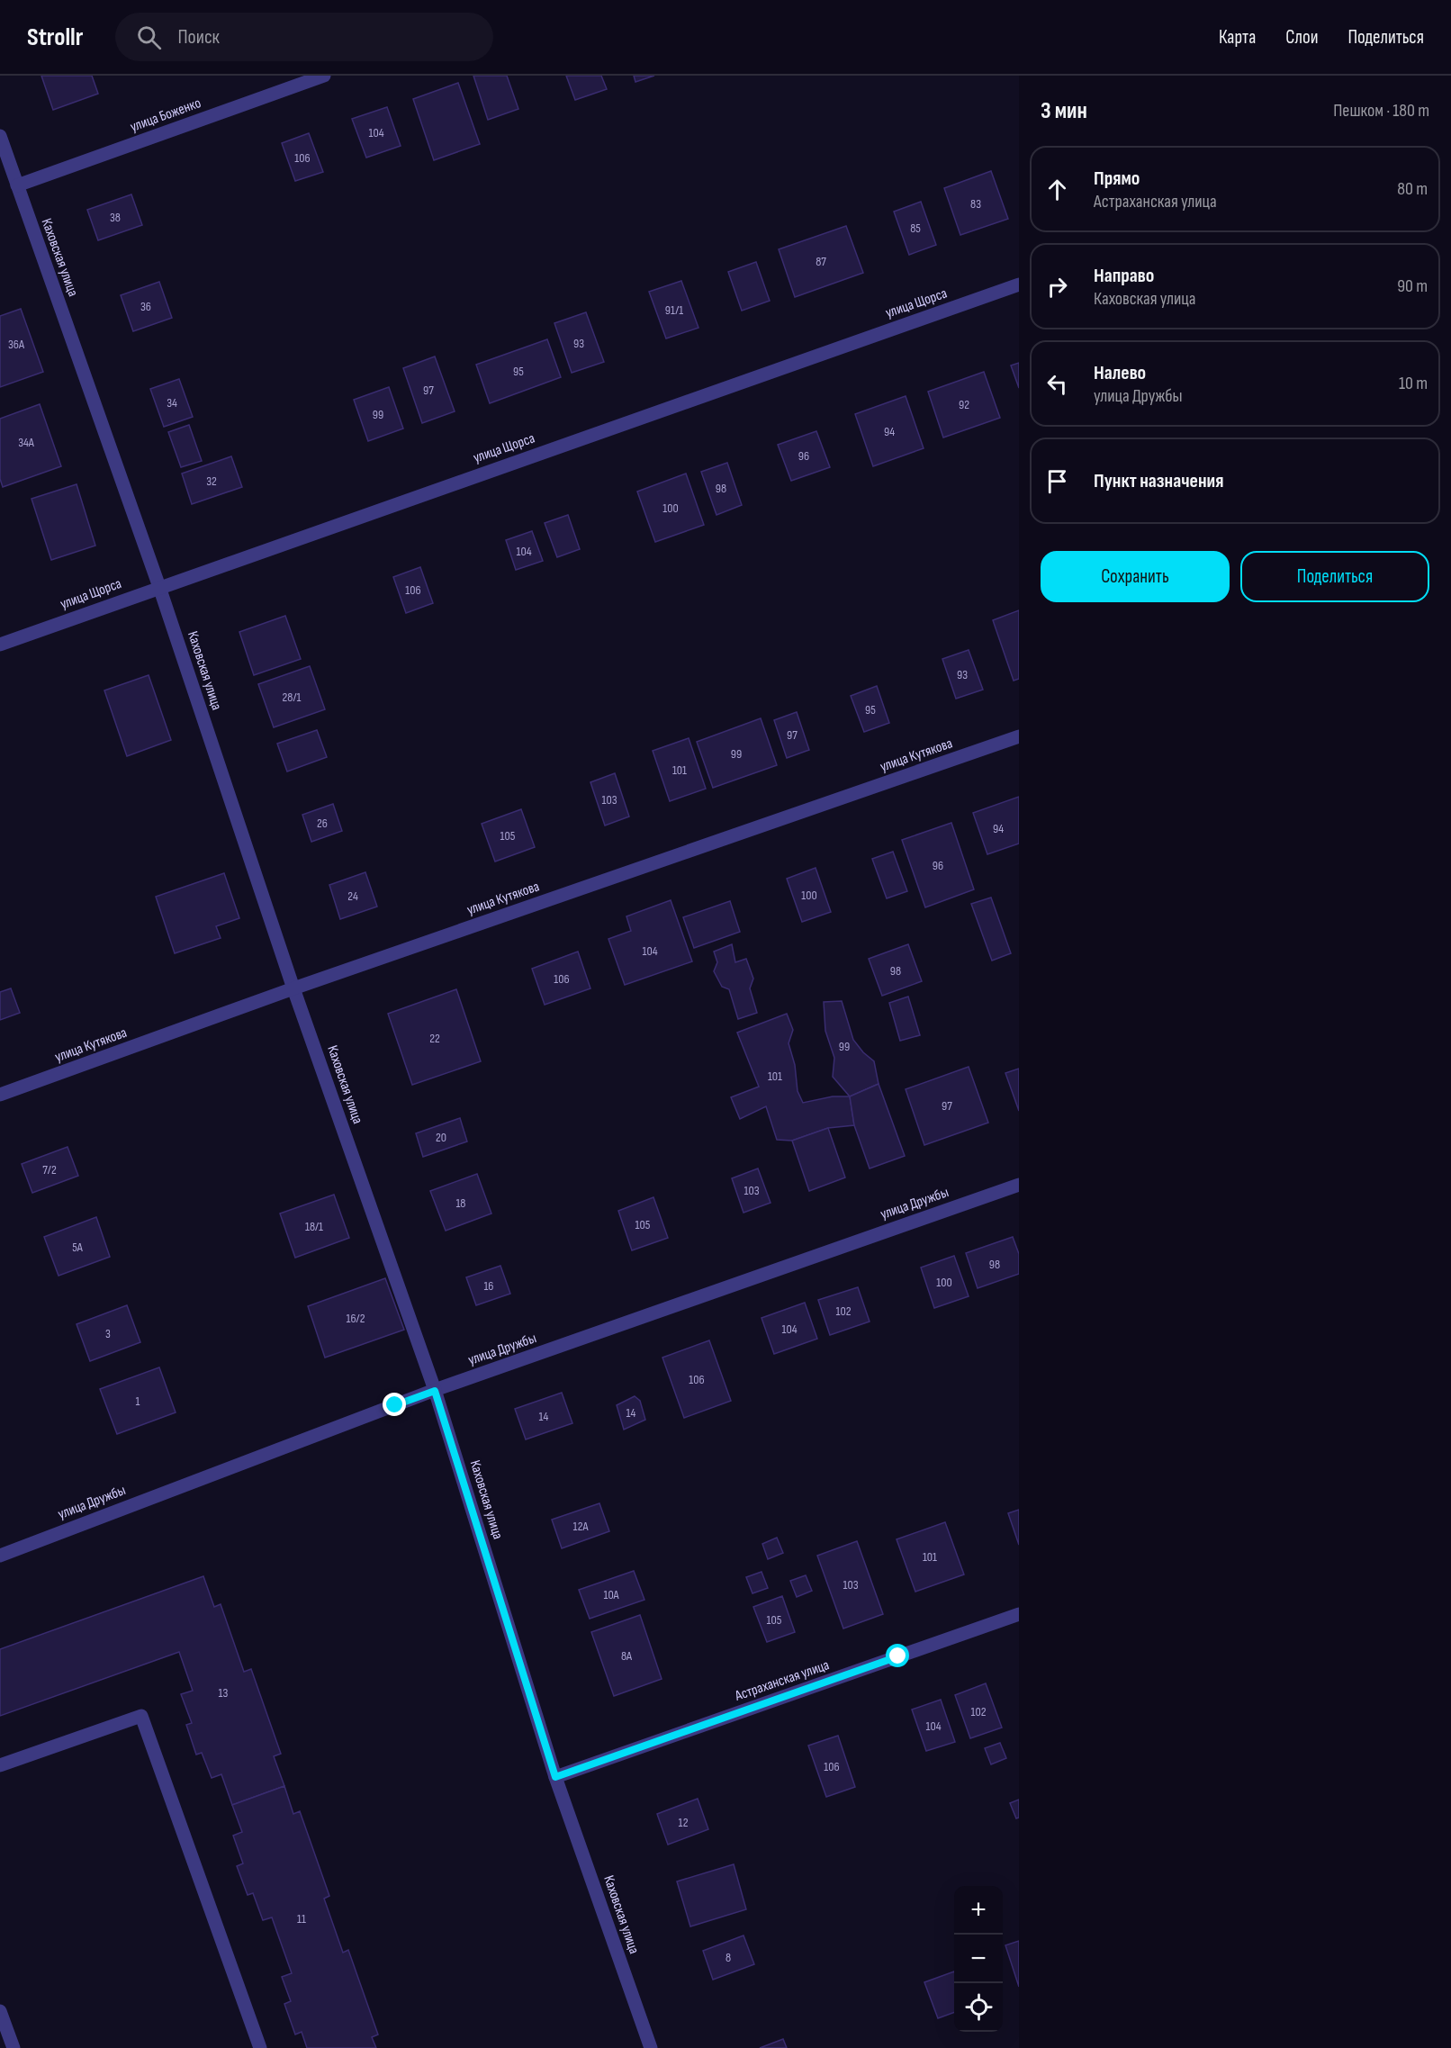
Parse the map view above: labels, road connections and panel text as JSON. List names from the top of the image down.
{
  "streets": {
    "street": [
      "улица Боженко",
      "Каховская улица",
      "улица Щорса",
      "улица Кутякова",
      "улица Дружбы",
      "Астраханская улица"
    ]
  },
  "crossings": [
    ["улица Боженко", "Каховская улица"],
    ["Каховская улица", "улица Щорса"],
    ["Каховская улица", "улица Кутякова"],
    ["Каховская улица", "улица Дружбы"],
    ["Каховская улица", "Астраханская улица"]
  ],
  "house_numbers": [
    "104",
    "106",
    "83",
    "38",
    "85",
    "87",
    "36",
    "91/1",
    "93",
    "36А",
    "95",
    "97",
    "34",
    "92",
    "99",
    "94",
    "34А",
    "96",
    "32",
    "98",
    "100",
    "104",
    "106",
    "93",
    "28/1",
    "95",
    "97",
    "99",
    "101",
    "103",
    "26",
    "94",
    "105",
    "96",
    "100",
    "24",
    "104",
    "98",
    "106",
    "22",
    "99",
    "101",
    "97",
    "20",
    "7/2",
    "103",
    "18",
    "105",
    "18/1",
    "5А",
    "98",
    "100",
    "16",
    "102",
    "16/2",
    "104",
    "3",
    "106",
    "1",
    "14",
    "14",
    "12А",
    "101",
    "103",
    "10А",
    "105",
    "8А",
    "13",
    "102",
    "104",
    "106",
    "12",
    "11",
    "8"
  ],
  "page": {
    "header": "Strollr",
    "search": "Поиск",
    "nav": ["Карта", "Слои", "Поделиться"],
    "heading": ["3 мин", "Пешком · 180 m"],
    "list": [
      ["Прямо", "Астраханская улица", "80 m"],
      ["Направо", "Каховская улица", "90 m"],
      ["Налево", "улица Дружбы", "10 m"],
      "Пункт назначения"
    ],
    "buttons": ["Сохранить", "Поделиться"],
    "map_buttons": ["+", "−"]
  }
}
